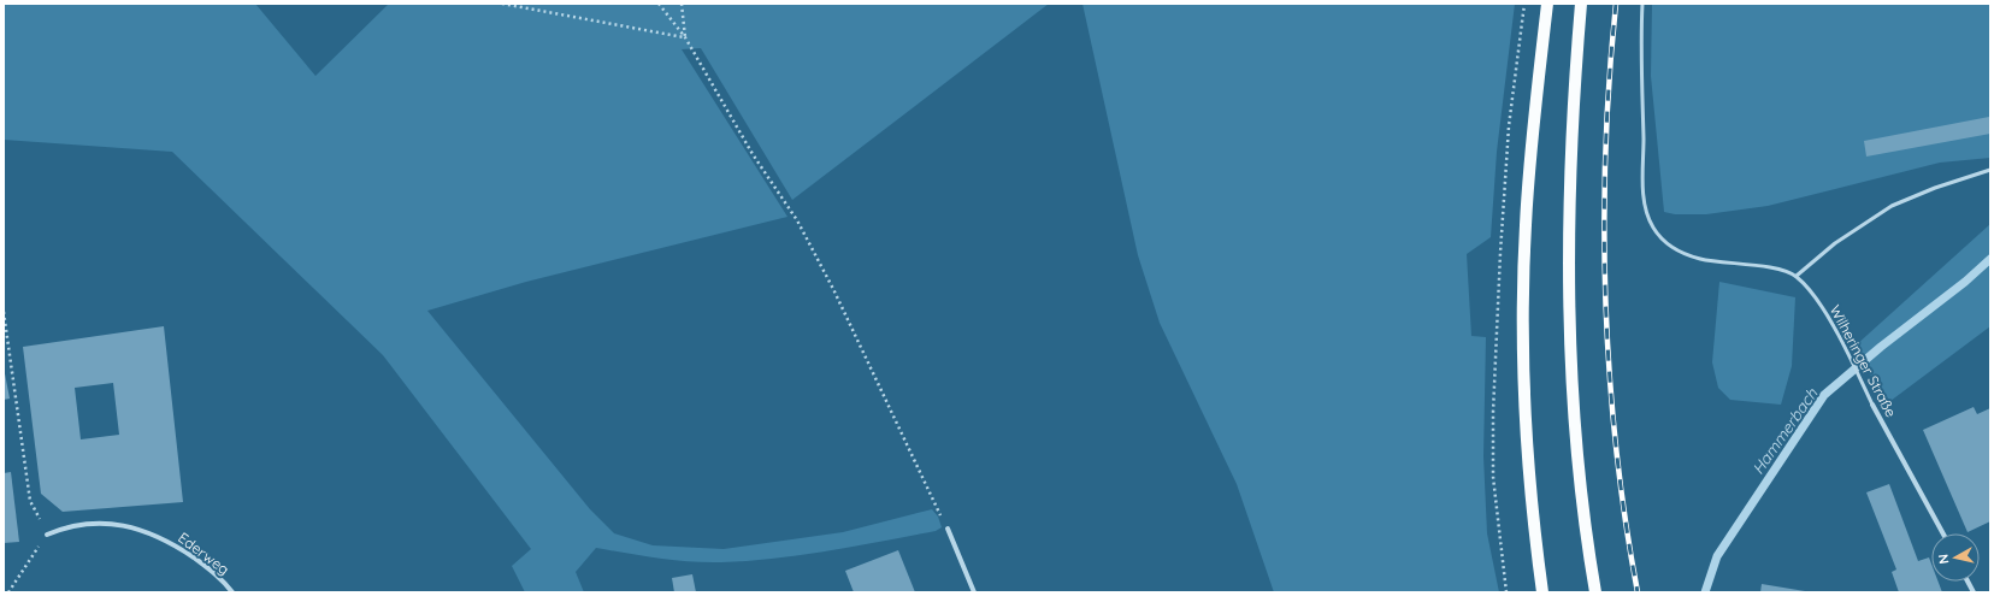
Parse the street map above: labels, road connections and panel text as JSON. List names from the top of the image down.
{
  "streets": {
    "street": ["Wilheringer Straße", "Ederweg"]
  },
  "water": ["Hammerbach"],
  "north": "left"
}
